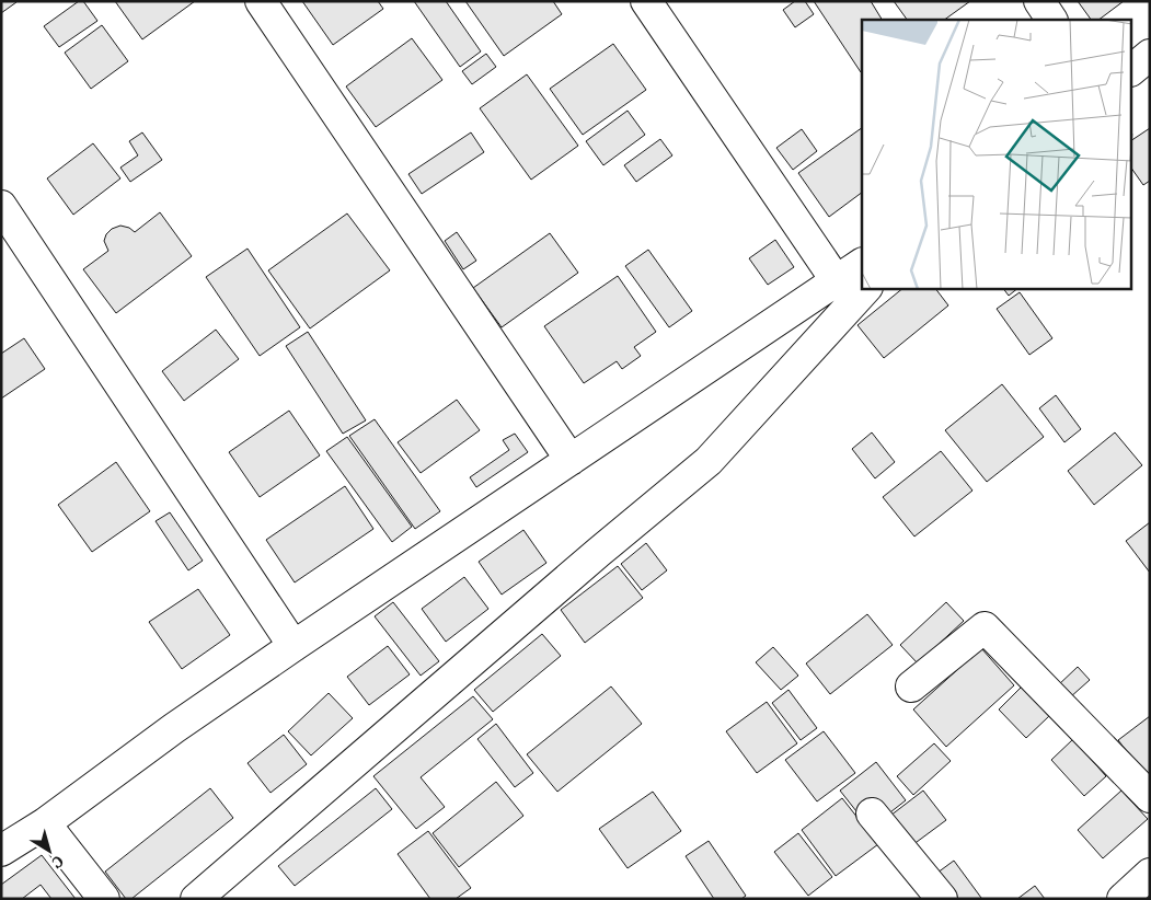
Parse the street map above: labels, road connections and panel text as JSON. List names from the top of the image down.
{
  "north": "bottom right"
}
